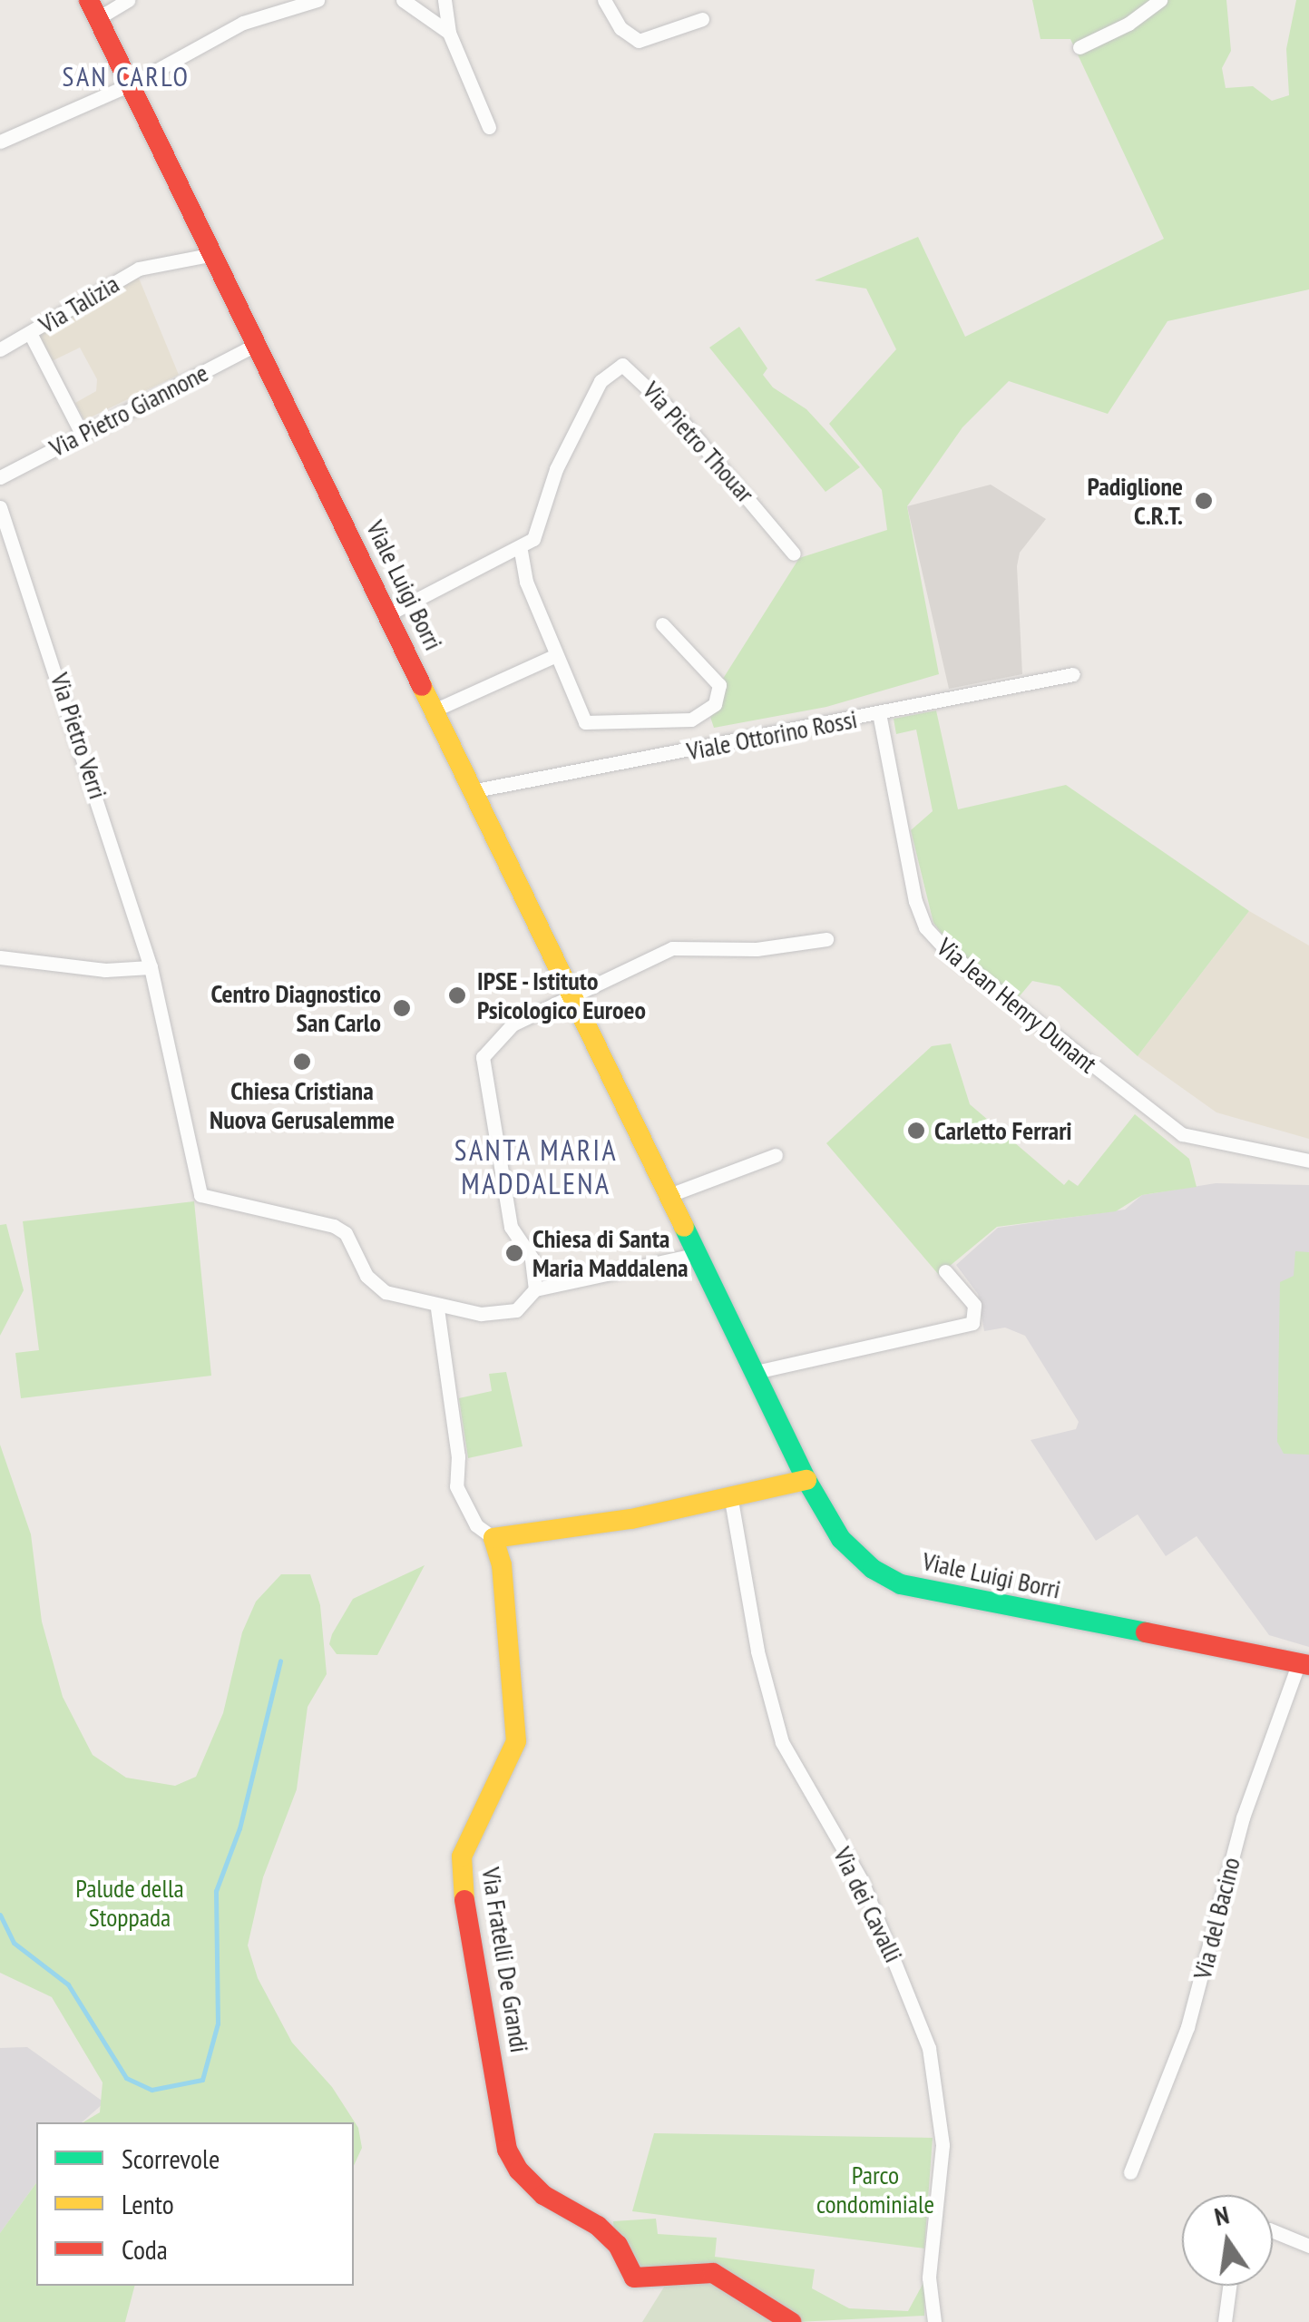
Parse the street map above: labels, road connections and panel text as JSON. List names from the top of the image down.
{
  "streets": {
    "main road": ["Viale Luigi Borri", "Via Fratelli De Grandi"],
    "street": [
      "Via Talizia",
      "Via Pietro Giannone",
      "Via Pietro Thouar",
      "Viale Ottorino Rossi",
      "Via Pietro Verri",
      "Via Jean Henry Dunant",
      "Via dei Cavalli",
      "Via del Bacino"
    ]
  },
  "crossings": [
    ["Via Talizia", "Viale Luigi Borri"],
    ["Via Pietro Giannone", "Viale Luigi Borri"],
    ["Viale Luigi Borri", "Viale Ottorino Rossi"],
    ["Viale Luigi Borri", "Via del Bacino"],
    ["Viale Ottorino Rossi", "Via Jean Henry Dunant"]
  ],
  "districts": ["SAN CARLO", "SANTA MARIA MADDALENA"],
  "parks": ["Palude della Stoppada", "Parco condominiale"],
  "places": [
    "Padiglione C.R.T.",
    "IPSE - Istituto Psicologico Euroeo",
    "Centro Diagnostico San Carlo",
    "Chiesa Cristiana Nuova Gerusalemme",
    "Carletto Ferrari",
    "Chiesa di Santa Maria Maddalena"
  ],
  "legend": ["Scorrevole", "Lento", "Coda"],
  "north": "top"
}
